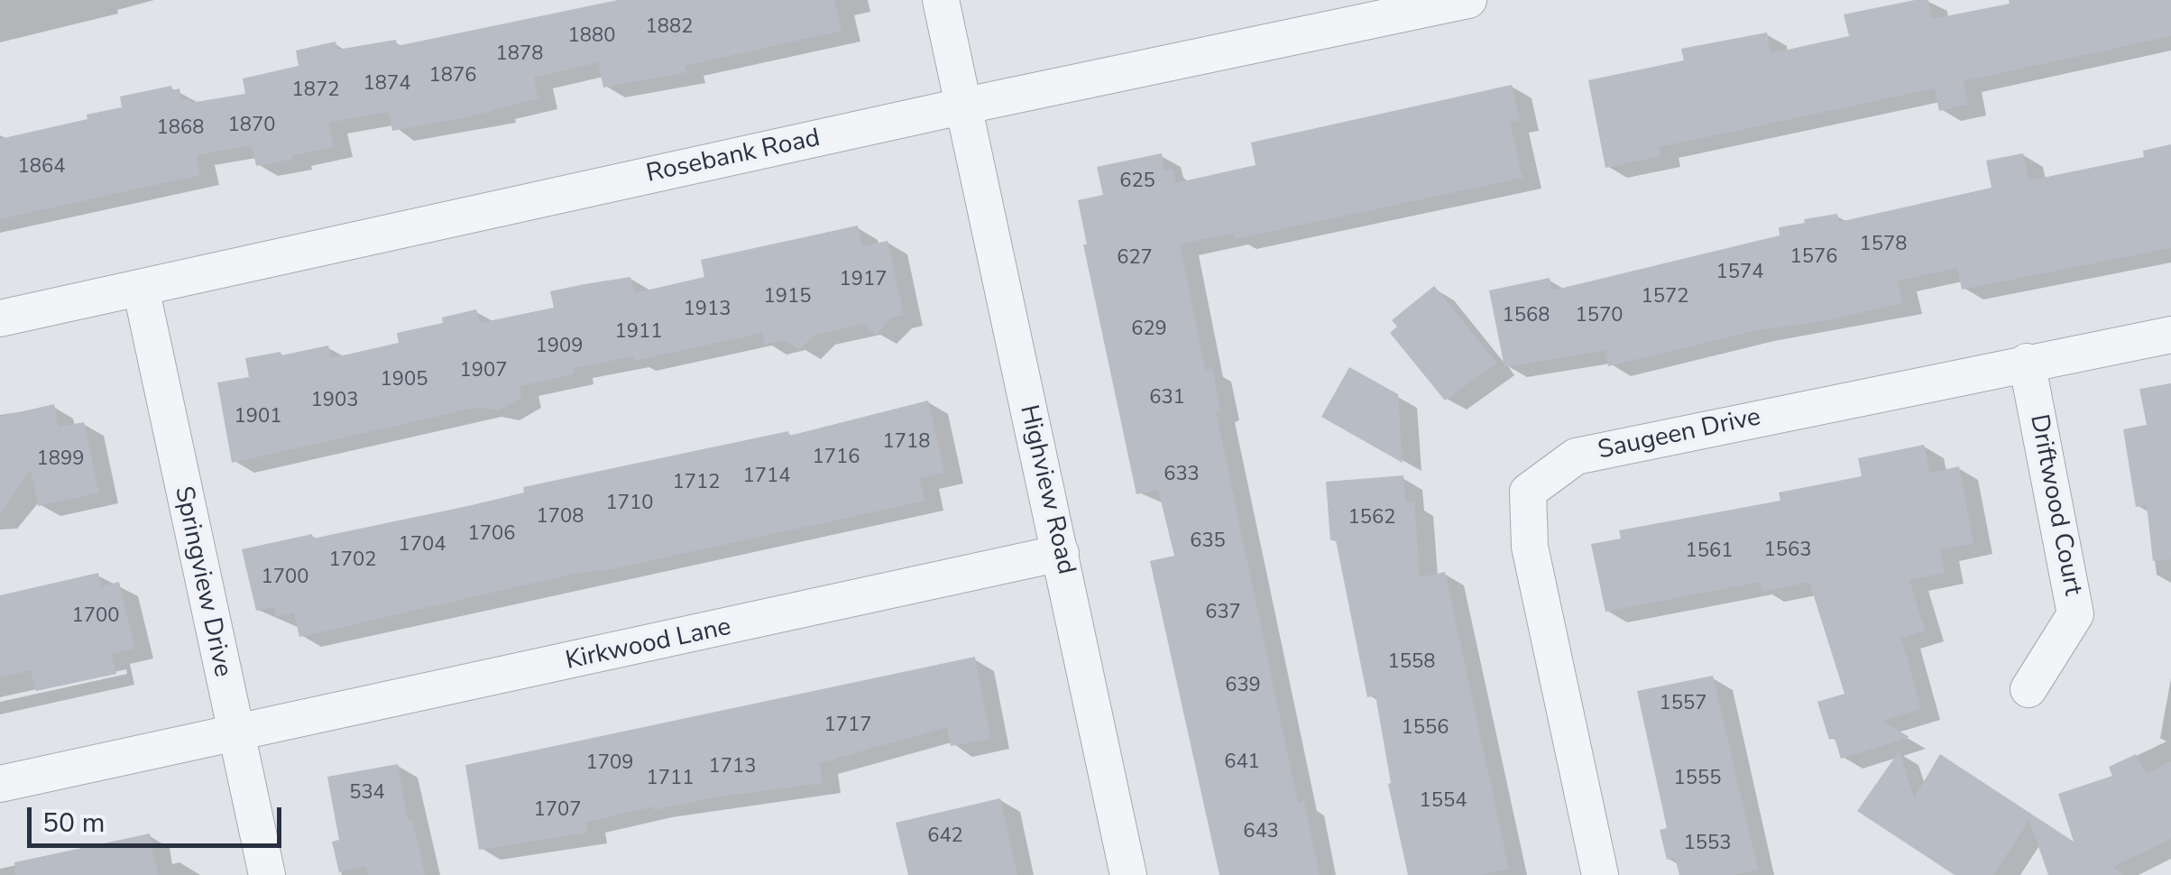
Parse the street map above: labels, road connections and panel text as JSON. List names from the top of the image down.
{
  "streets": {
    "street": [
      "Rosebank Road",
      "Saugeen Drive",
      "Highview Road",
      "Driftwood Court",
      "Springview Drive",
      "Kirkwood Lane"
    ]
  },
  "crossings": [
    ["Rosebank Road", "Highview Road"],
    ["Rosebank Road", "Springview Drive"],
    ["Saugeen Drive", "Driftwood Court"],
    ["Highview Road", "Kirkwood Lane"],
    ["Springview Drive", "Kirkwood Lane"]
  ],
  "house_numbers": [
    "1882",
    "1880",
    "1878",
    "1876",
    "1874",
    "1872",
    "1870",
    "1868",
    "1864",
    "625",
    "1578",
    "1576",
    "627",
    "1574",
    "1917",
    "1915",
    "1572",
    "1913",
    "1568",
    "1570",
    "629",
    "1911",
    "1909",
    "1907",
    "1905",
    "631",
    "1903",
    "1901",
    "1718",
    "1716",
    "1899",
    "633",
    "1714",
    "1712",
    "1710",
    "1708",
    "1562",
    "1706",
    "635",
    "1704",
    "1563",
    "1561",
    "1702",
    "1700",
    "637",
    "1700",
    "1558",
    "639",
    "1557",
    "1717",
    "1556",
    "641",
    "1709",
    "1713",
    "1711",
    "1555",
    "534",
    "1554",
    "1707",
    "643",
    "642",
    "1553"
  ],
  "scale_bar": "50 m"
}
